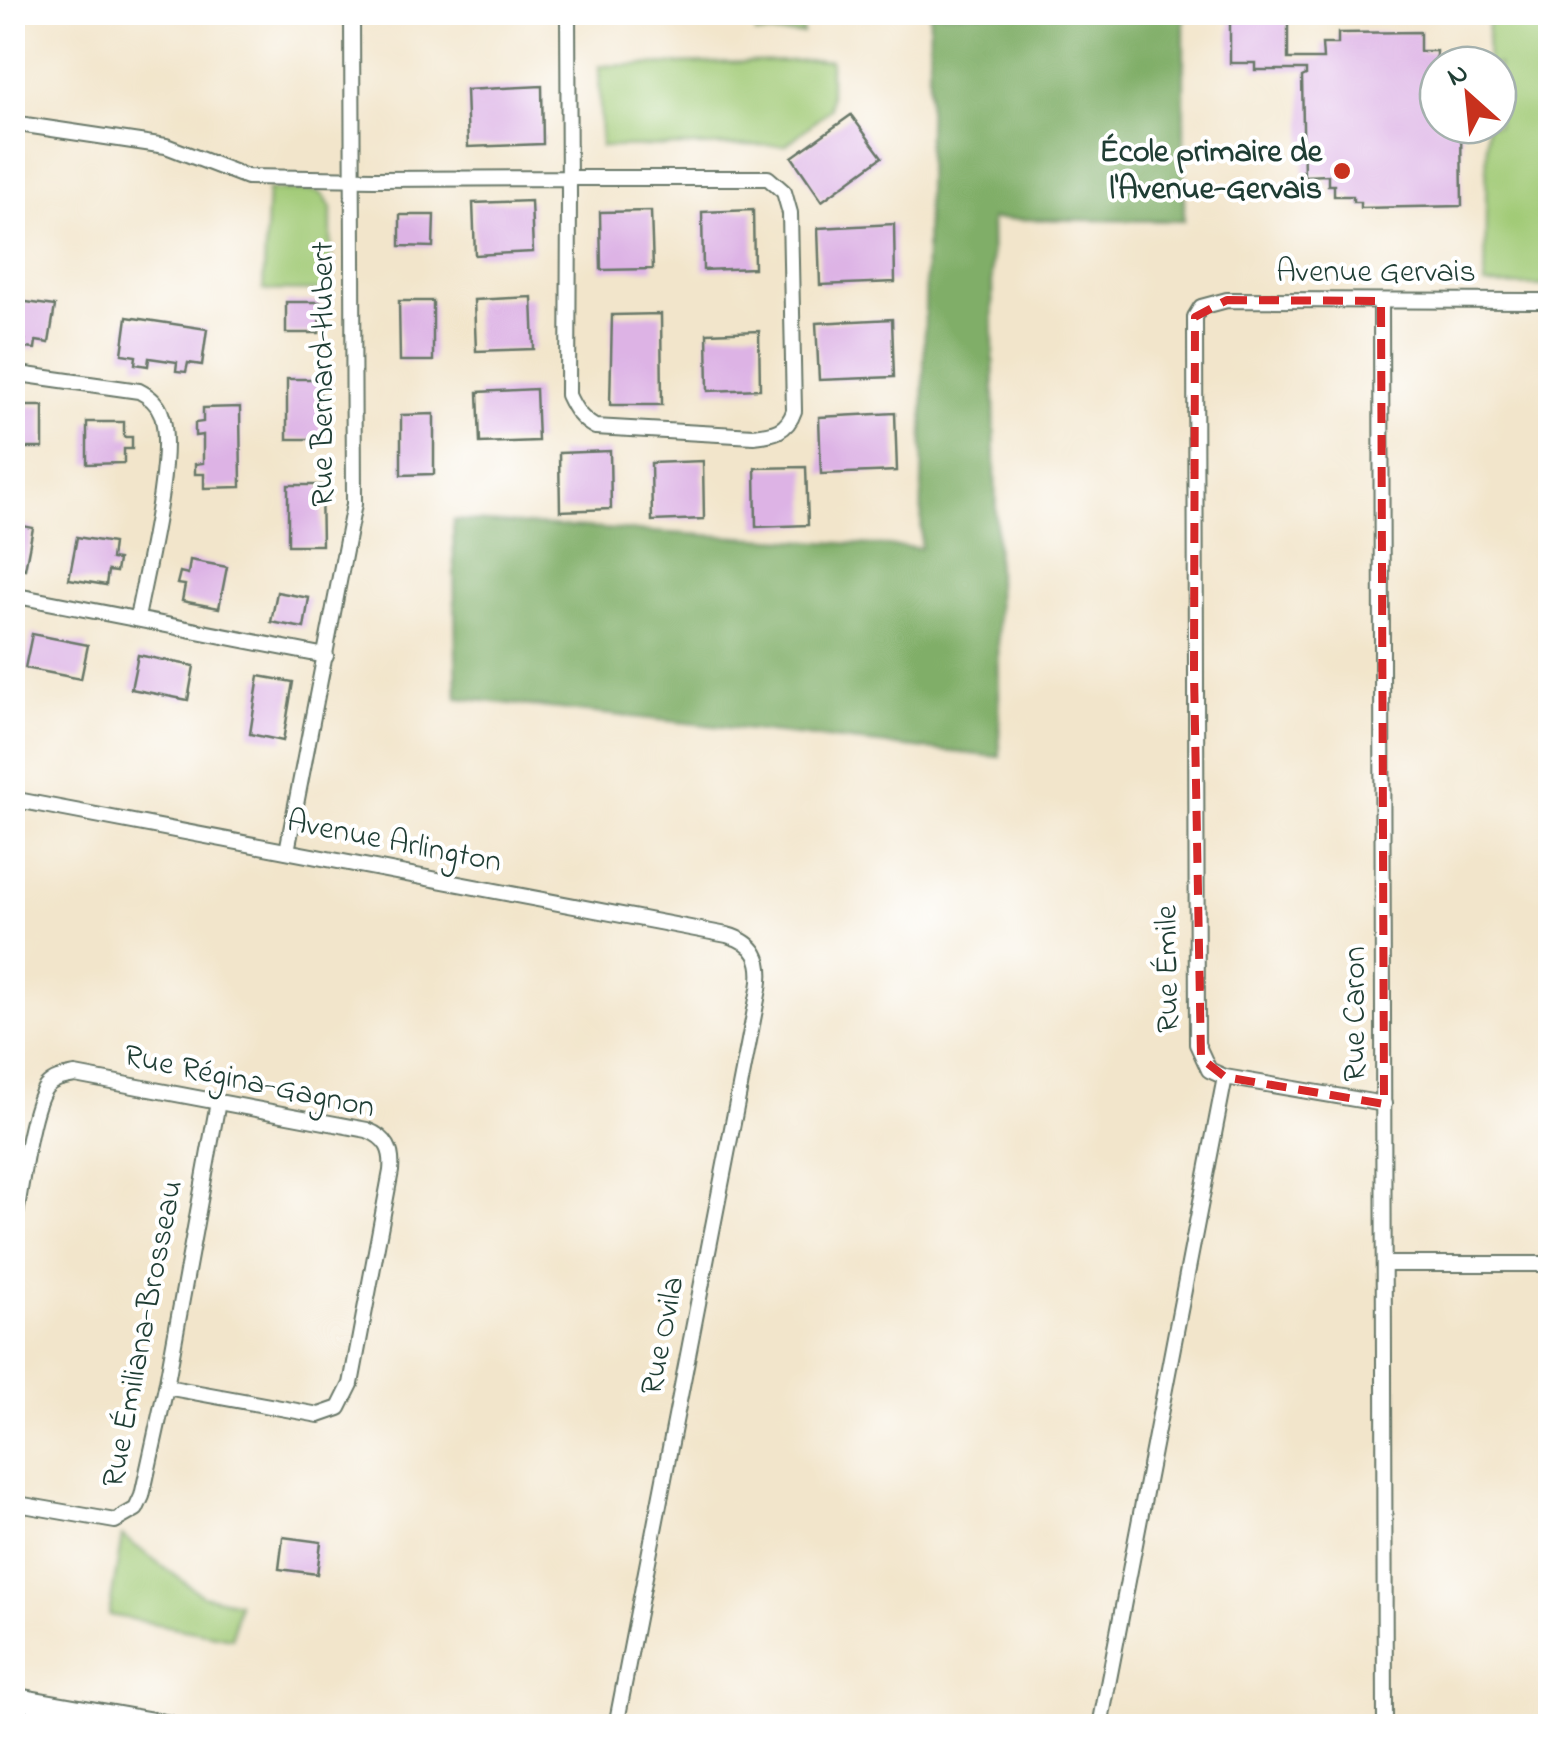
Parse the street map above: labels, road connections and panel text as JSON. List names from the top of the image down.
{
  "streets": {
    "street": [
      "Avenue Gervais",
      "Rue Bernard-Hubert",
      "Avenue Arlington",
      "Rue Émile",
      "Rue Caron",
      "Rue Régina-Gagnon",
      "Rue Émiliana-Brosseau",
      "Rue Ovila"
    ]
  },
  "crossings": [
    ["Avenue Gervais", "Rue Émile"],
    ["Avenue Gervais", "Rue Caron"],
    ["Rue Bernard-Hubert", "Avenue Arlington"],
    ["Avenue Arlington", "Rue Ovila"],
    ["Rue Régina-Gagnon", "Rue Émiliana-Brosseau"]
  ],
  "places": ["École primaire de l'Avenue-Gervais"],
  "north": "top left"
}
